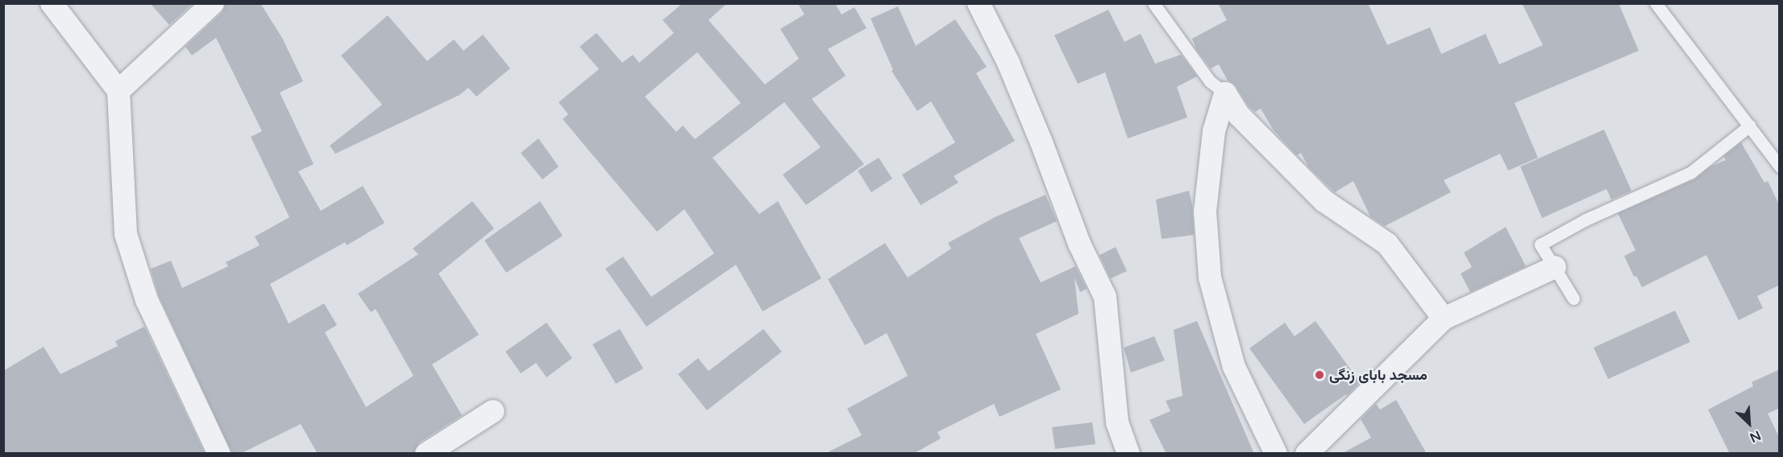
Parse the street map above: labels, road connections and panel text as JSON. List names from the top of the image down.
{
  "places": ["مسجد بابای زنگی"],
  "north": "bottom right"
}
